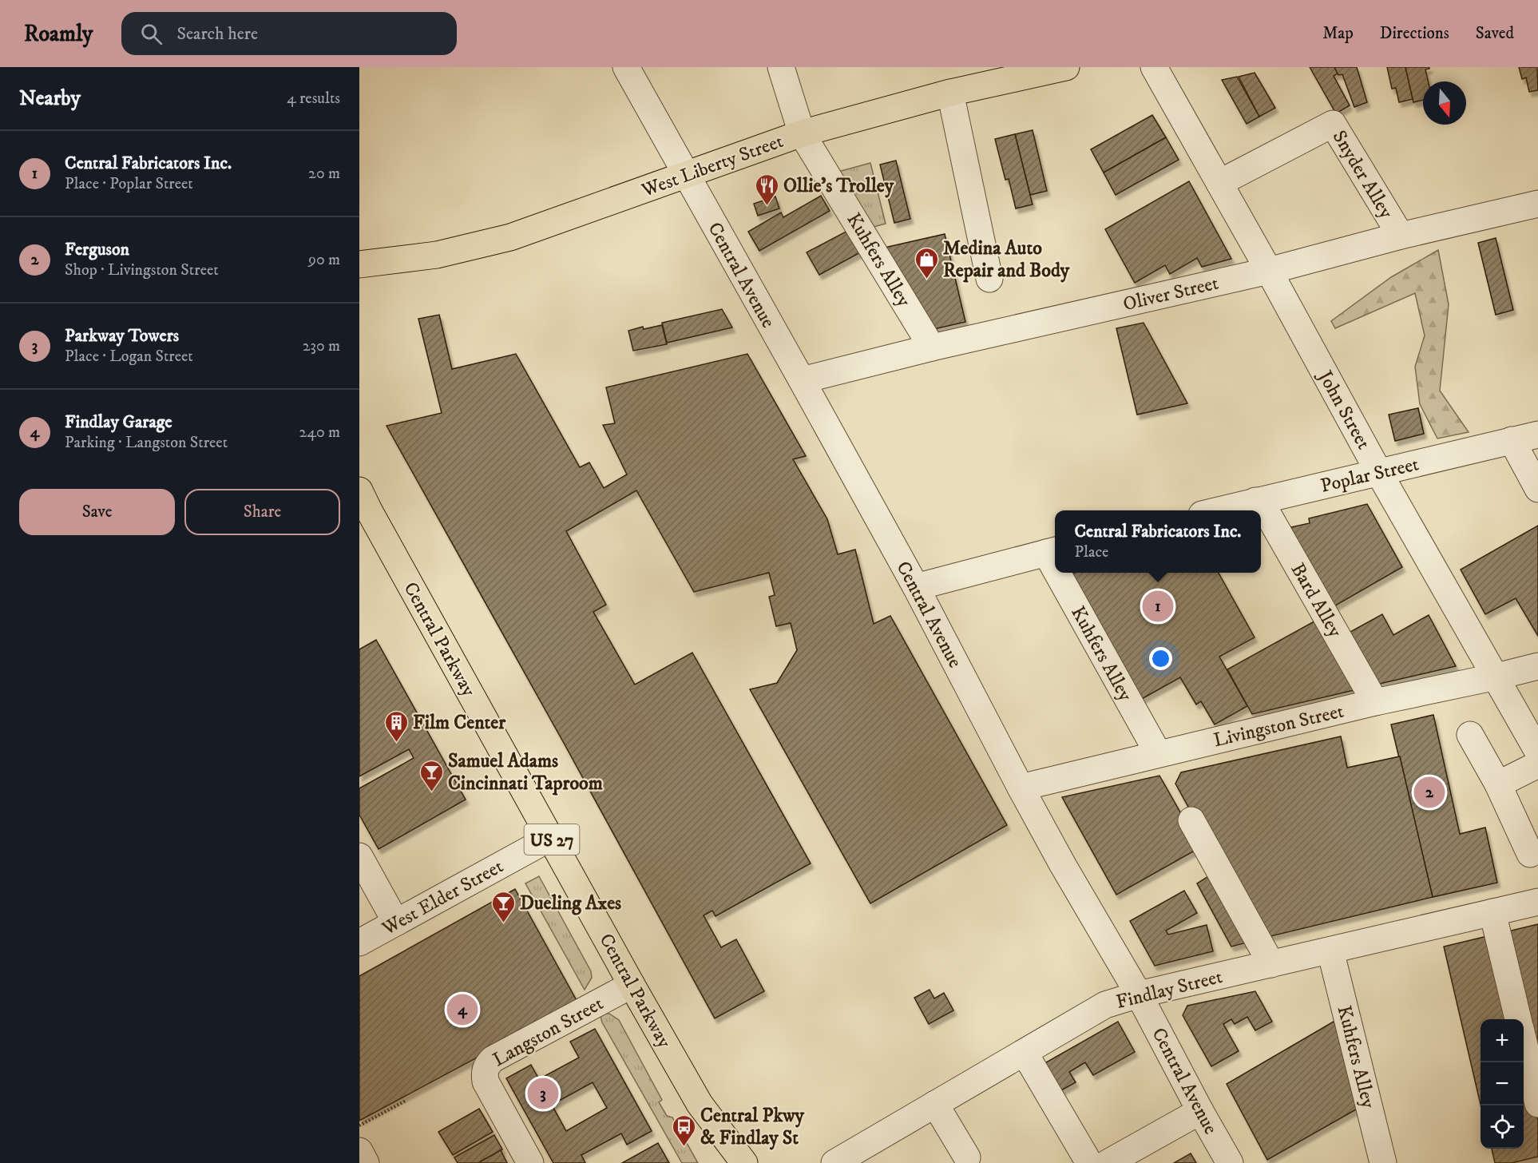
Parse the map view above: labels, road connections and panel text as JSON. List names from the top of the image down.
{
  "streets": {
    "main road": ["West Liberty Street", "Central Parkway", "US 27"],
    "street": [
      "Snyder Alley",
      "Kuhfers Alley",
      "Central Avenue",
      "Oliver Street",
      "John Street",
      "Poplar Street",
      "Bard Alley",
      "Livingston Street",
      "West Elder Street",
      "Findlay Street",
      "Langston Street"
    ]
  },
  "crossings": [
    ["West Liberty Street", "Kuhfers Alley"],
    ["West Liberty Street", "Central Avenue"],
    ["Snyder Alley", "Oliver Street"],
    ["Snyder Alley", "John Street"],
    ["Kuhfers Alley", "Oliver Street"],
    ["Kuhfers Alley", "Livingston Street"],
    ["Kuhfers Alley", "Findlay Street"],
    ["Central Avenue", "Oliver Street"],
    ["Central Avenue", "Livingston Street"],
    ["Central Avenue", "Findlay Street"],
    ["Oliver Street", "John Street"],
    ["John Street", "Poplar Street"],
    ["John Street", "Livingston Street"],
    ["Poplar Street", "Bard Alley"],
    ["Bard Alley", "Livingston Street"],
    ["Central Parkway", "West Elder Street"],
    ["Central Parkway", "Langston Street"]
  ],
  "places": {
    "restaurant": ["Ollie's Trolley"],
    "shop": ["Medina Auto Repair and Body"],
    "building": ["Film Center"],
    "bar": ["Samuel Adams Cincinnati Taproom", "Dueling Axes"],
    "bus stop": ["Central Pkwy & Findlay St"]
  },
  "north": "bottom",
  "page": {
    "header": "Roamly",
    "search": "Search here",
    "nav": ["Map", "Directions", "Saved"],
    "heading": ["Nearby", "4 results"],
    "list": [
      {
        "mark": "1",
        "name": "Central Fabricators Inc.",
        "note": "Place · Poplar Street",
        "value": "20 m"
      },
      {
        "mark": "2",
        "name": "Ferguson",
        "note": "Shop · Livingston Street",
        "value": "90 m"
      },
      {
        "mark": "3",
        "name": "Parkway Towers",
        "note": "Place · Logan Street",
        "value": "230 m"
      },
      {
        "mark": "4",
        "name": "Findlay Garage",
        "note": "Parking · Langston Street",
        "value": "240 m"
      }
    ],
    "buttons": ["Save", "Share"],
    "popup": ["Central Fabricators Inc.", "Place"],
    "pins": [
      "1",
      "2",
      "4",
      "3"
    ],
    "map_buttons": ["+", "−"]
  }
}
